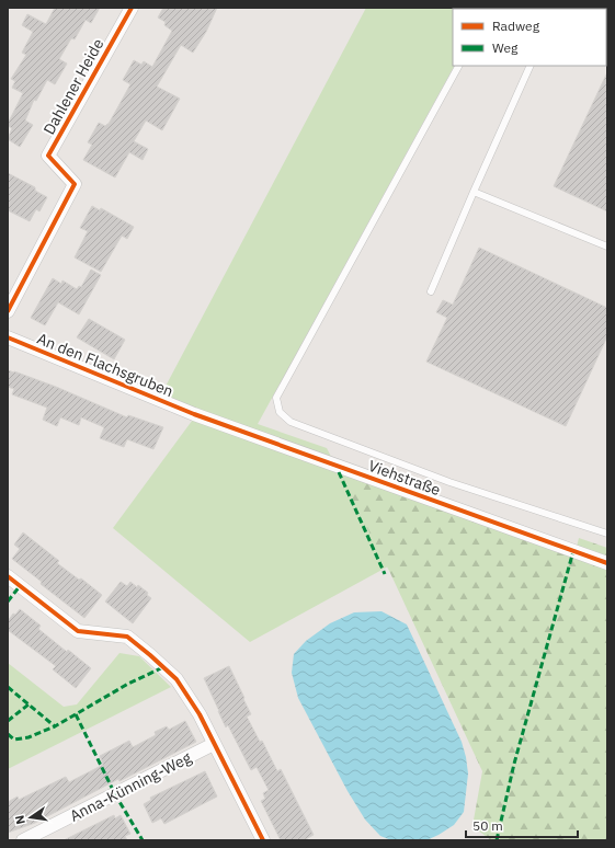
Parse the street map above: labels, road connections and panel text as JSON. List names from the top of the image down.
{
  "streets": {
    "street": [
      "Dahlener Heide",
      "An den Flachsgruben",
      "Viehstraße",
      "Anna-Künning-Weg"
    ]
  },
  "crossings": [
    ["An den Flachsgruben", "Viehstraße"]
  ],
  "legend": ["Radweg", "Weg"],
  "scale_bar": "50 m",
  "north": "left"
}
